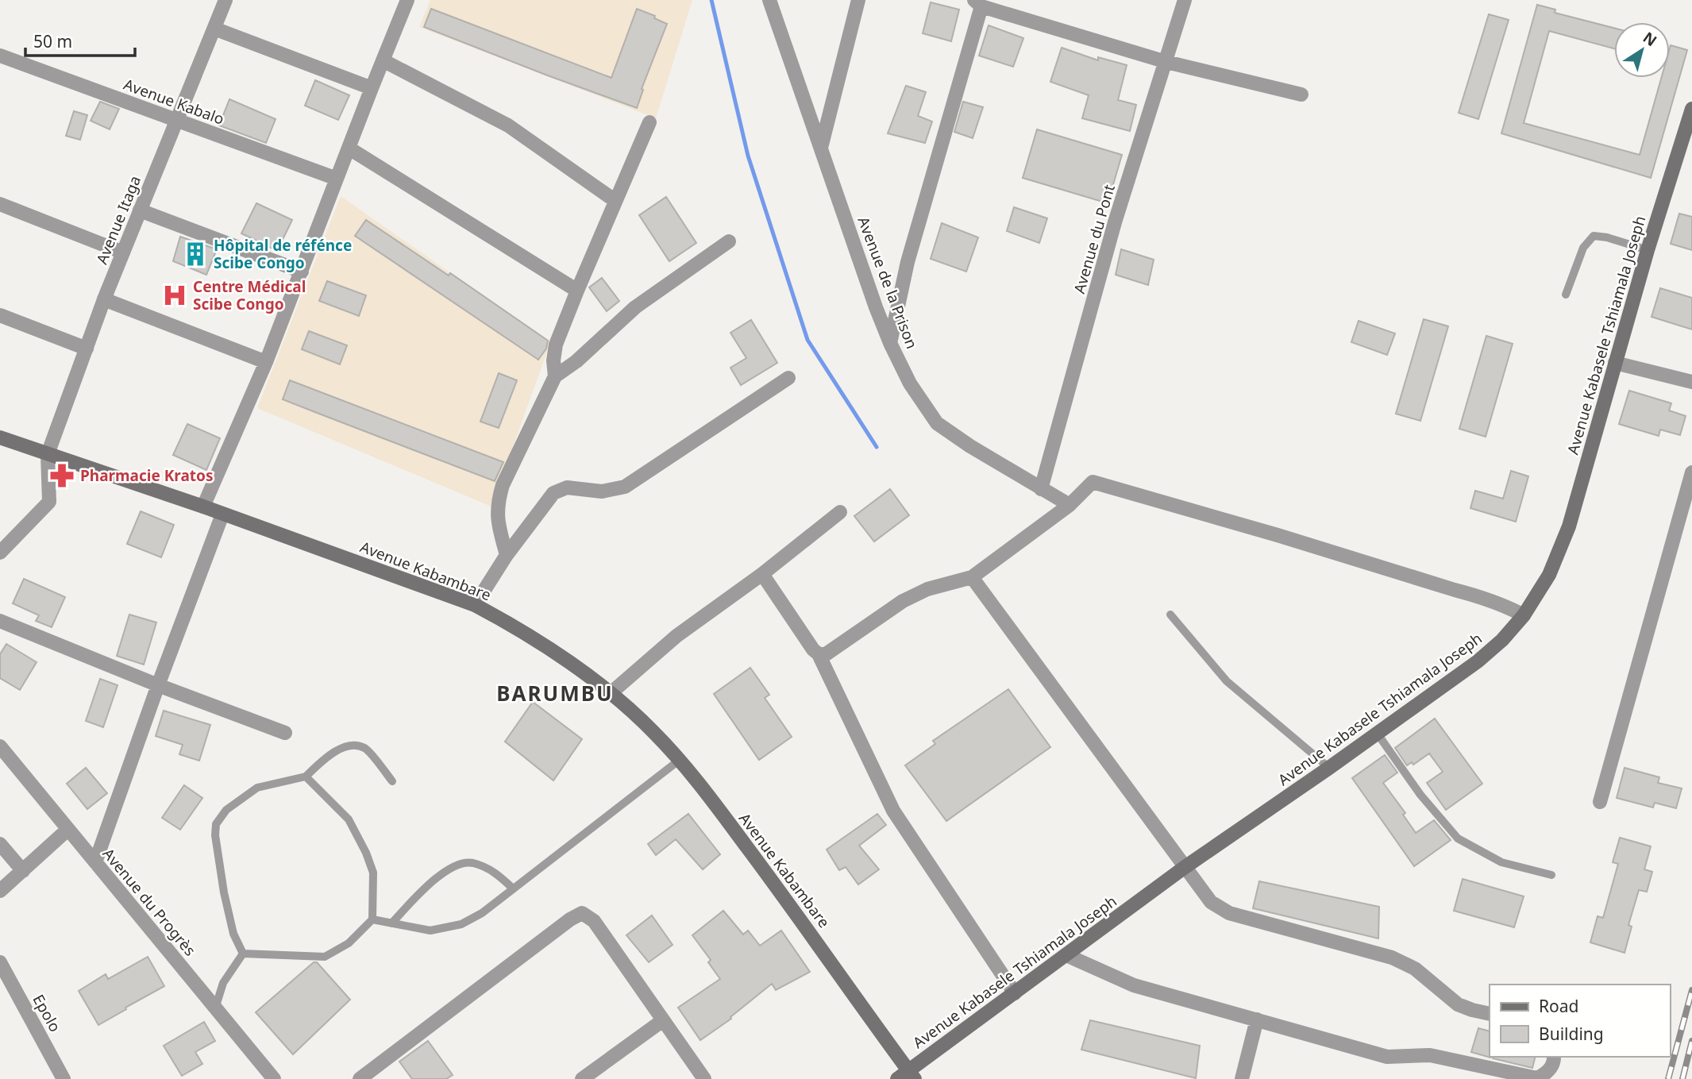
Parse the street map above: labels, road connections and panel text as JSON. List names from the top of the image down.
{
  "streets": {
    "main road": ["Avenue Kabasele Tshiamala Joseph", "Avenue Kabambare"],
    "street": [
      "Avenue Kabalo",
      "Avenue Itaga",
      "Avenue du Pont",
      "Avenue de la Prison",
      "Avenue du Progrès",
      "Epolo"
    ]
  },
  "crossings": [
    ["Avenue Kabalo", "Avenue Itaga"],
    ["Avenue Itaga", "Avenue Kabambare"],
    ["Avenue du Pont", "Avenue de la Prison"],
    ["Avenue Kabasele Tshiamala Joseph", "Avenue Kabambare"]
  ],
  "districts": ["BARUMBU"],
  "places": {
    "building": ["Hôpital de réfénce Scibe Congo"],
    "hospital": ["Centre Médical Scibe Congo"],
    "pharmacy": ["Pharmacie Kratos"]
  },
  "legend": ["Road", "Building"],
  "scale_bar": "50 m",
  "north": "top right"
}
